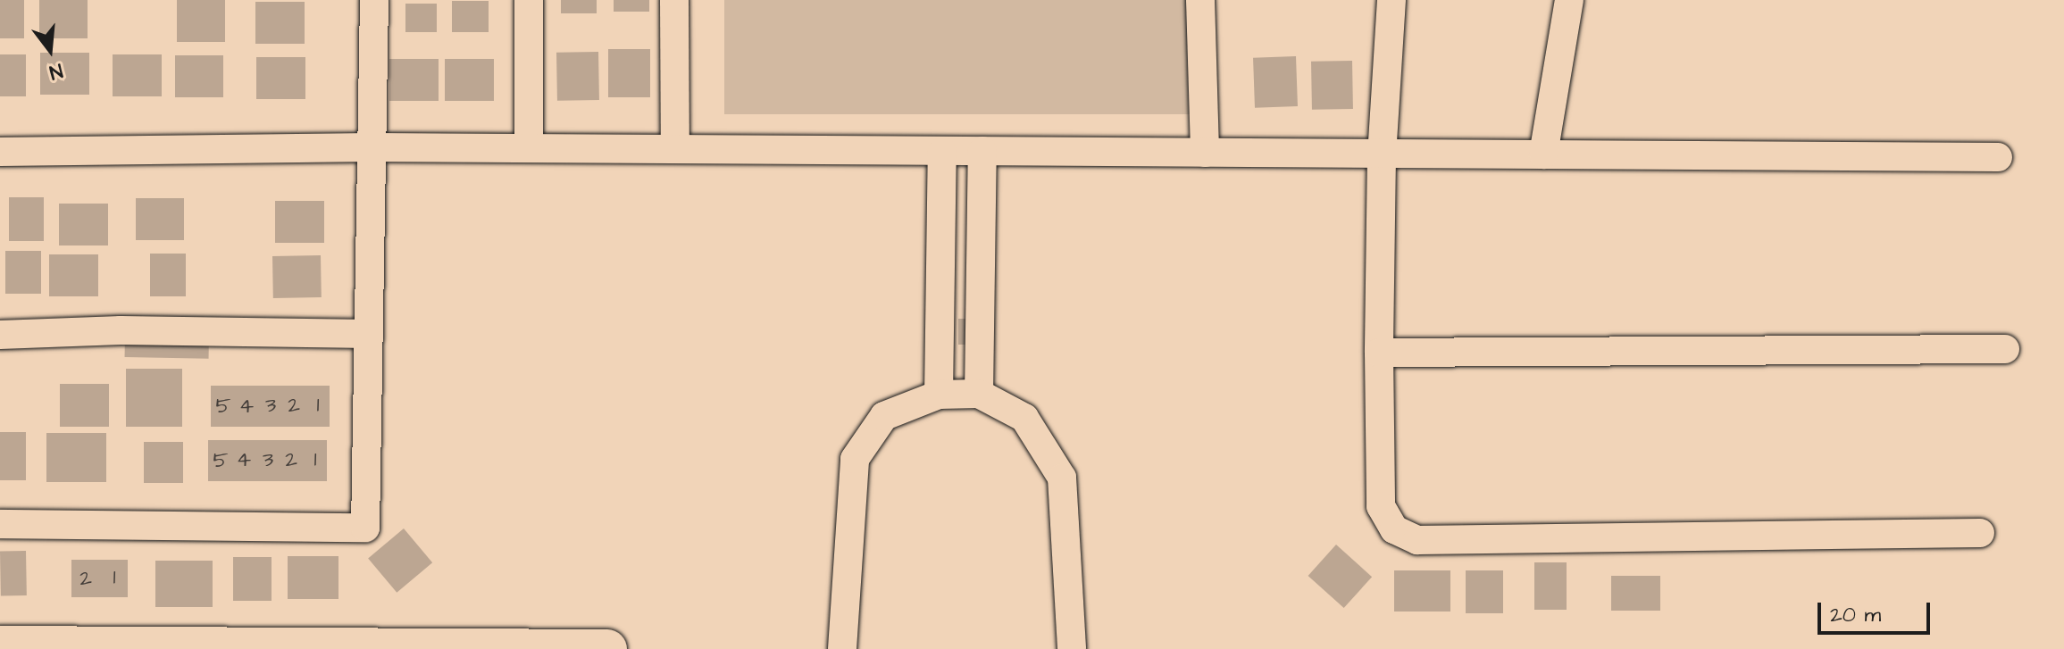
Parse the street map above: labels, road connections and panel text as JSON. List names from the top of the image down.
{
  "house_numbers": [
    "3",
    "2",
    "1",
    "5",
    "4",
    "4",
    "3",
    "2",
    "1",
    "5",
    "1",
    "2"
  ],
  "scale_bar": "20 m",
  "north": "bottom"
}
